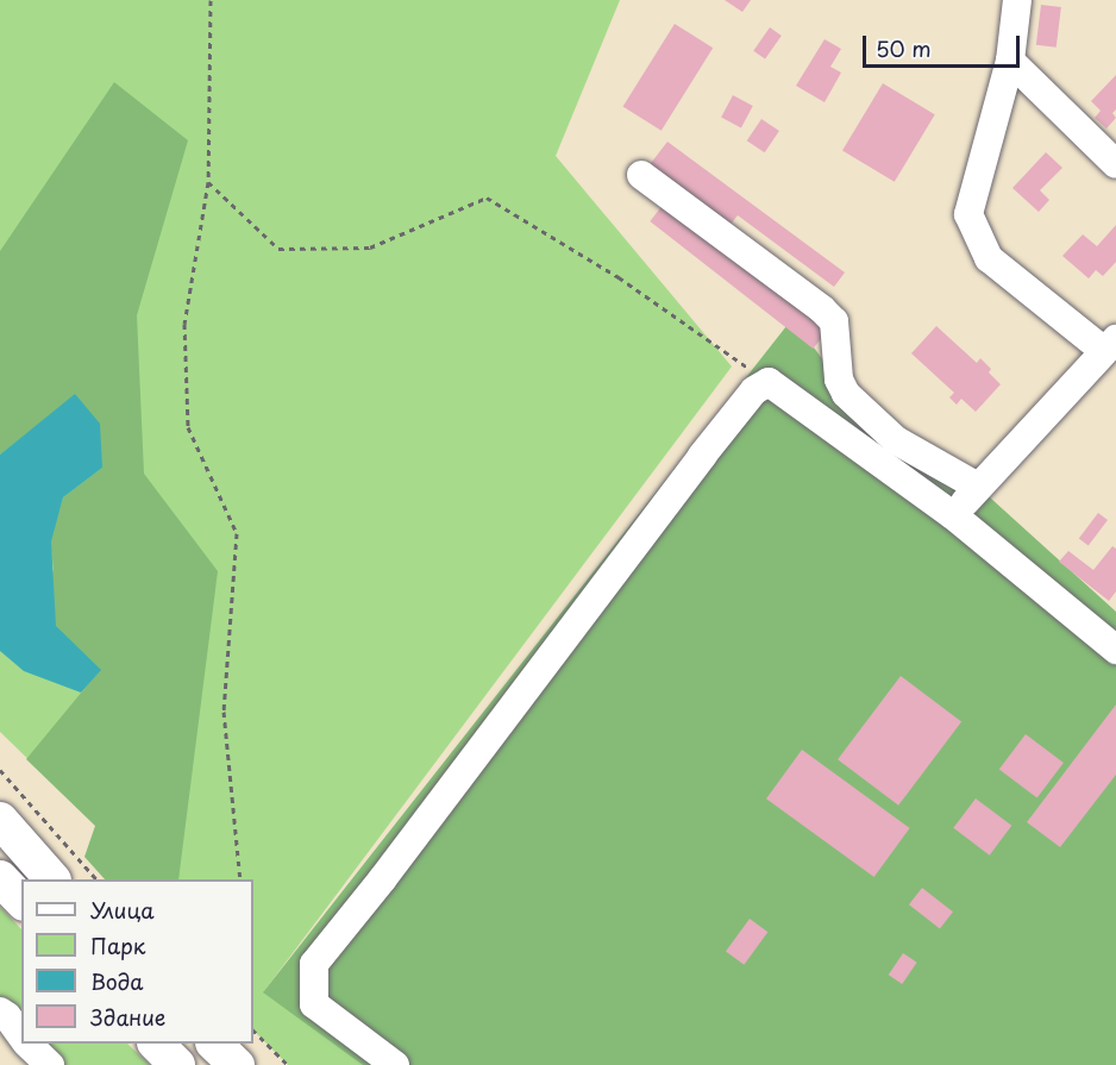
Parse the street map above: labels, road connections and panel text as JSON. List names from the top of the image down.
{
  "legend": [
    "Улица",
    "Парк",
    "Вода",
    "Здание"
  ],
  "scale_bar": "50 m"
}
